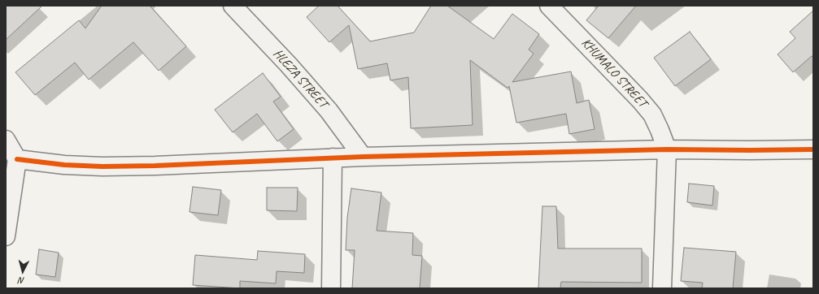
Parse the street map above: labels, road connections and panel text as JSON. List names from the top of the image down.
{
  "streets": {
    "street": ["KHUMALO STREET", "HLEZA STREET"]
  },
  "north": "bottom"
}
